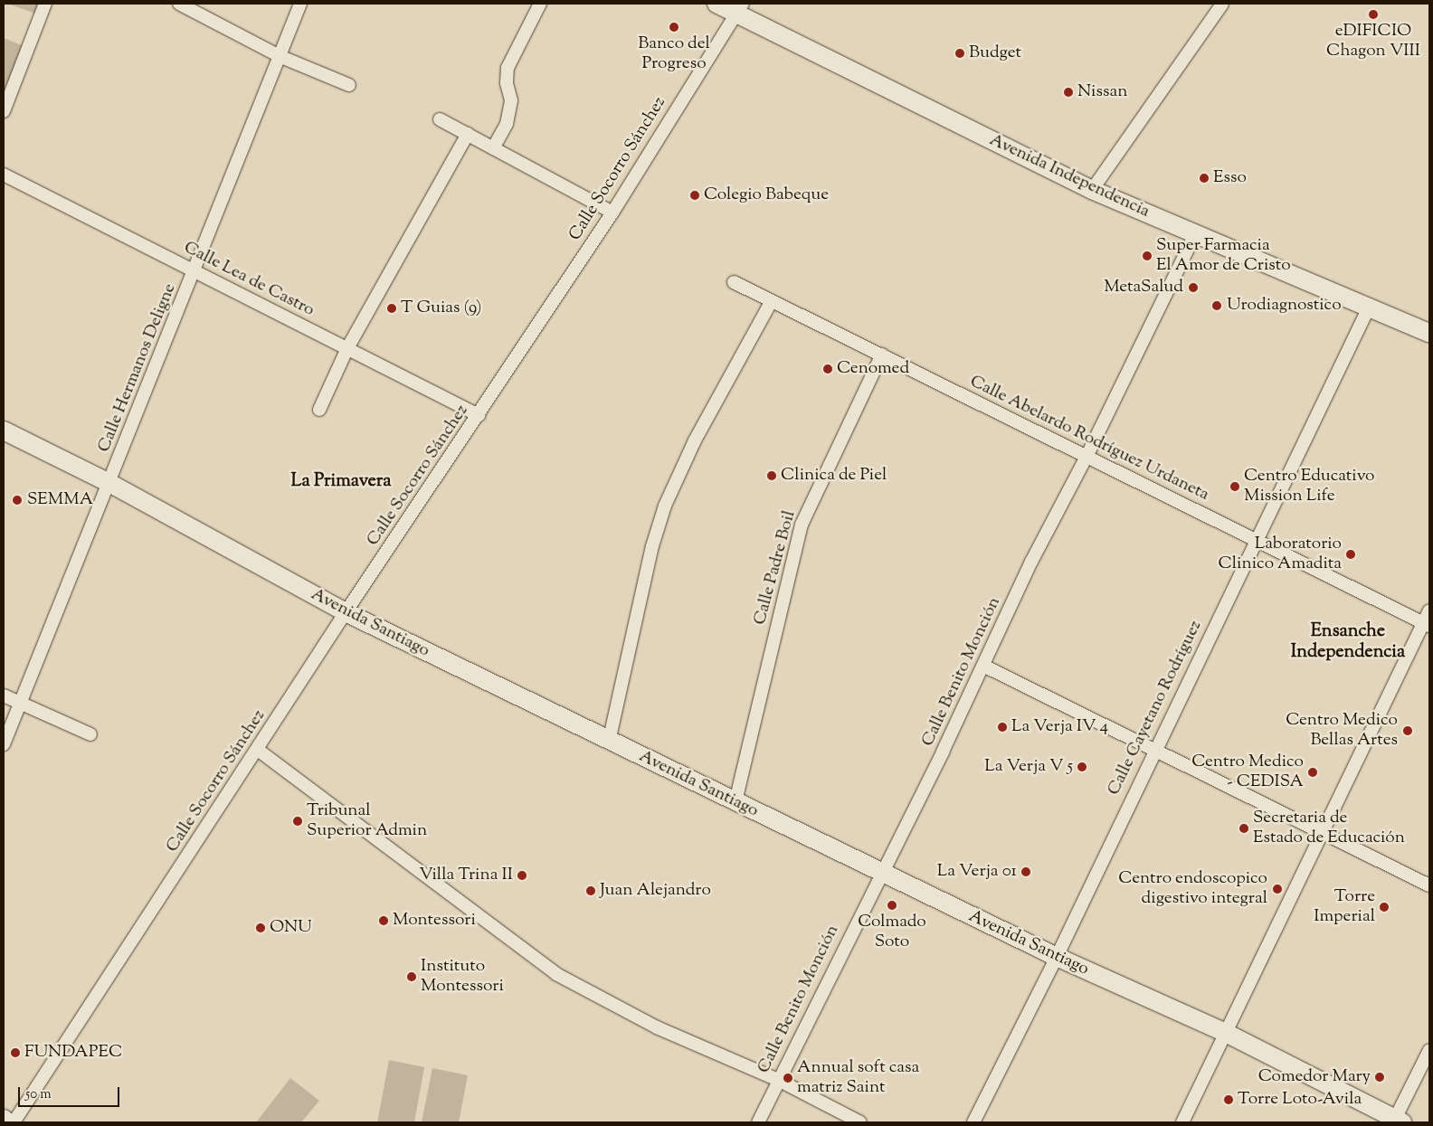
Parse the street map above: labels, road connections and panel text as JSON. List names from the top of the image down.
{
  "streets": {
    "main road": ["Avenida Independencia", "Avenida Santiago"],
    "street": [
      "Calle Socorro Sánchez",
      "Calle Lea de Castro",
      "Calle Hermanos Deligne",
      "Calle Abelardo Rodríguez Urdaneta",
      "Calle Padre Boil",
      "Calle Benito Monción",
      "Calle Cayetano Rodríguez"
    ]
  },
  "crossings": [
    ["Calle Socorro Sánchez", "Avenida Independencia"],
    ["Calle Socorro Sánchez", "Calle Lea de Castro"],
    ["Calle Socorro Sánchez", "Avenida Santiago"],
    ["Avenida Independencia", "Calle Benito Monción"],
    ["Avenida Independencia", "Calle Cayetano Rodríguez"],
    ["Calle Lea de Castro", "Calle Hermanos Deligne"],
    ["Calle Hermanos Deligne", "Avenida Santiago"],
    ["Calle Abelardo Rodríguez Urdaneta", "Calle Padre Boil"],
    ["Calle Abelardo Rodríguez Urdaneta", "Calle Benito Monción"],
    ["Calle Abelardo Rodríguez Urdaneta", "Calle Cayetano Rodríguez"],
    ["Calle Padre Boil", "Avenida Santiago"],
    ["Avenida Santiago", "Calle Benito Monción"],
    ["Avenida Santiago", "Calle Cayetano Rodríguez"]
  ],
  "districts": ["La Primavera", "Ensanche Independencia"],
  "places": [
    "eDIFICIO Chagon VIII",
    "Banco del Progreso",
    "Budget",
    "Nissan",
    "Esso",
    "Colegio Babeque",
    "Super Farmacia El Amor de Cristo",
    "MetaSalud",
    "Urodiagnostico",
    "T Guias (9)",
    "Cenomed",
    "Clinica de Piel",
    "Centro Educativo Mission Life",
    "SEMMA",
    "Laboratorio Clinico Amadita",
    "La Verja IV 4",
    "Centro Medico Bellas Artes",
    "La Verja V 5",
    "Centro Medico - CEDISA",
    "Tribunal Superior Admin",
    "Secretaria de Estado de Educación",
    "La Verja 01",
    "Villa Trina II",
    "Centro endoscopico digestivo integral",
    "Juan Alejandro",
    "Colmado Soto",
    "Torre Imperial",
    "Montessori",
    "ONU",
    "Instituto Montessori",
    "FUNDAPEC",
    "Comedor Mary",
    "Annual soft casa matriz Saint",
    "Torre Loto-Avila"
  ],
  "scale_bar": "50 m"
}
